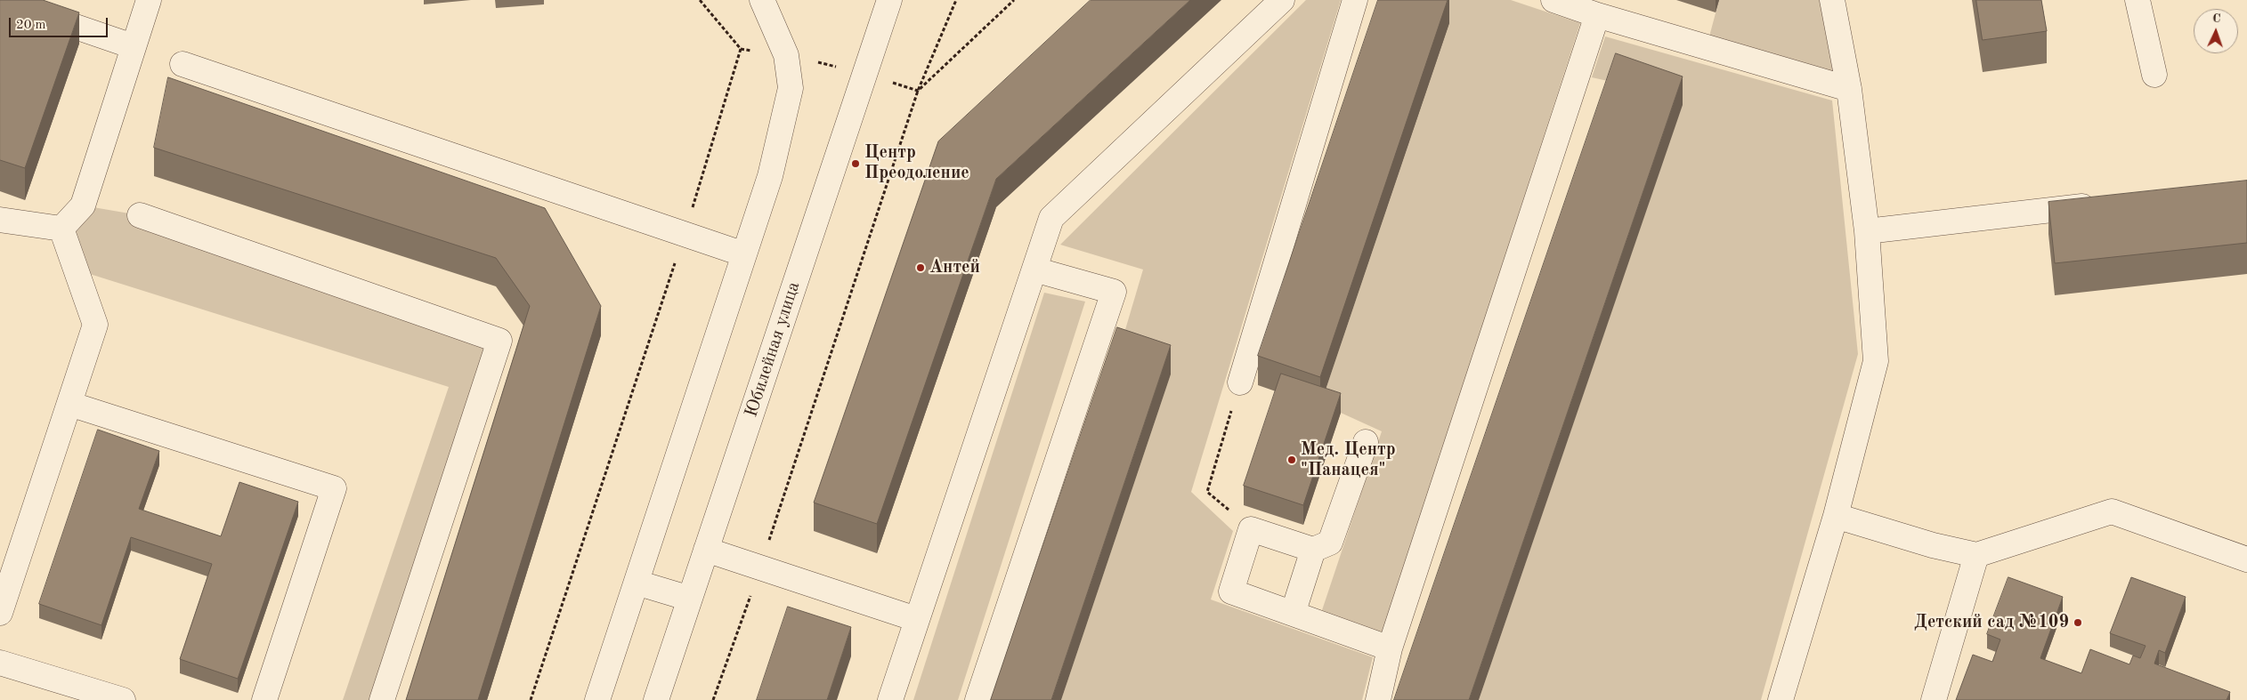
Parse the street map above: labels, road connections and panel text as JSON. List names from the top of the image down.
{
  "streets": {
    "street": ["Юбилейная улица"]
  },
  "places": [
    "Центр Преодоление",
    "Антей",
    "Мед. Центр \"Панацея\"",
    "Детский сад №109"
  ],
  "scale_bar": "20 m",
  "north": "top"
}
